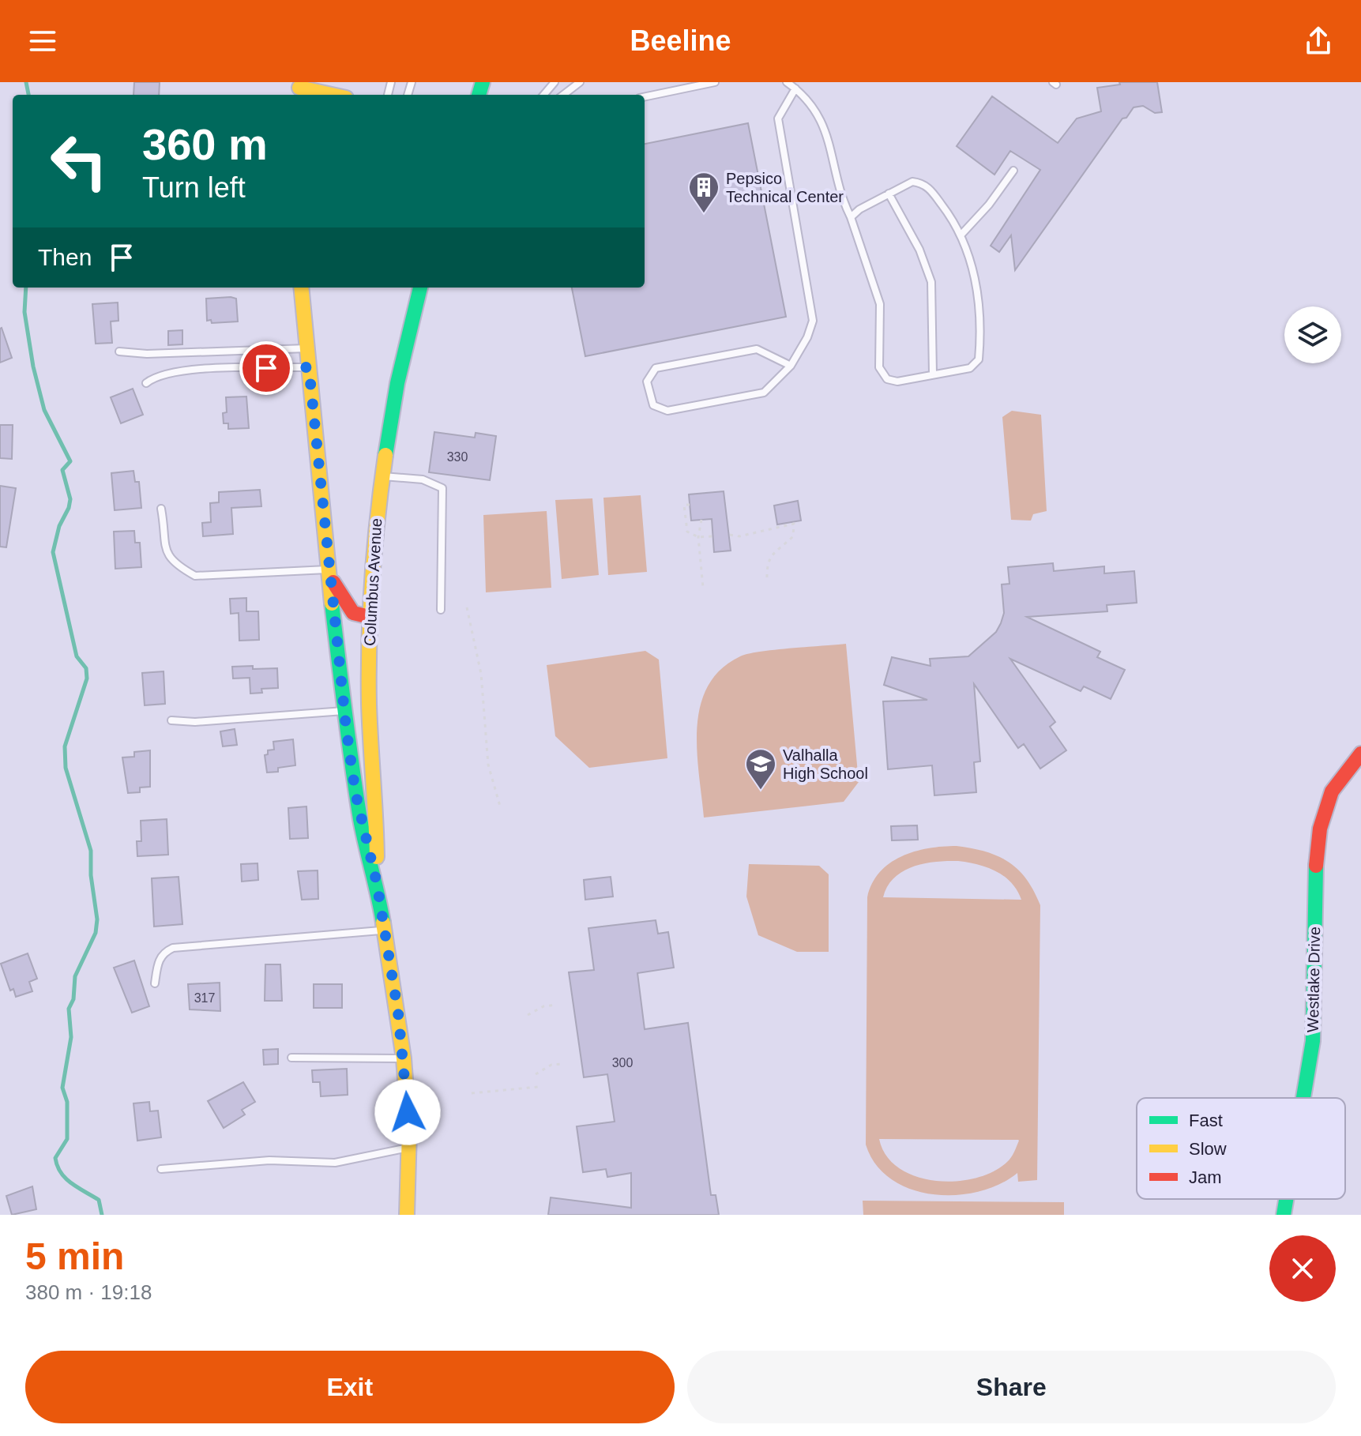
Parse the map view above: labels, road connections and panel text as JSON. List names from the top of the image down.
{
  "streets": {
    "street": ["Columbus Avenue", "Westlake Drive"]
  },
  "places": {
    "building": ["Pepsico Technical Center"],
    "school or university": ["Valhalla High School"]
  },
  "house_numbers": ["330", "317", "300"],
  "legend": ["Fast", "Slow", "Jam"],
  "page": {
    "header": "Beeline",
    "turn": ["360 m", "Turn left"],
    "then": "Then",
    "heading": ["5 min", "380 m · 19:18"],
    "buttons": ["Exit", "Share"]
  }
}
